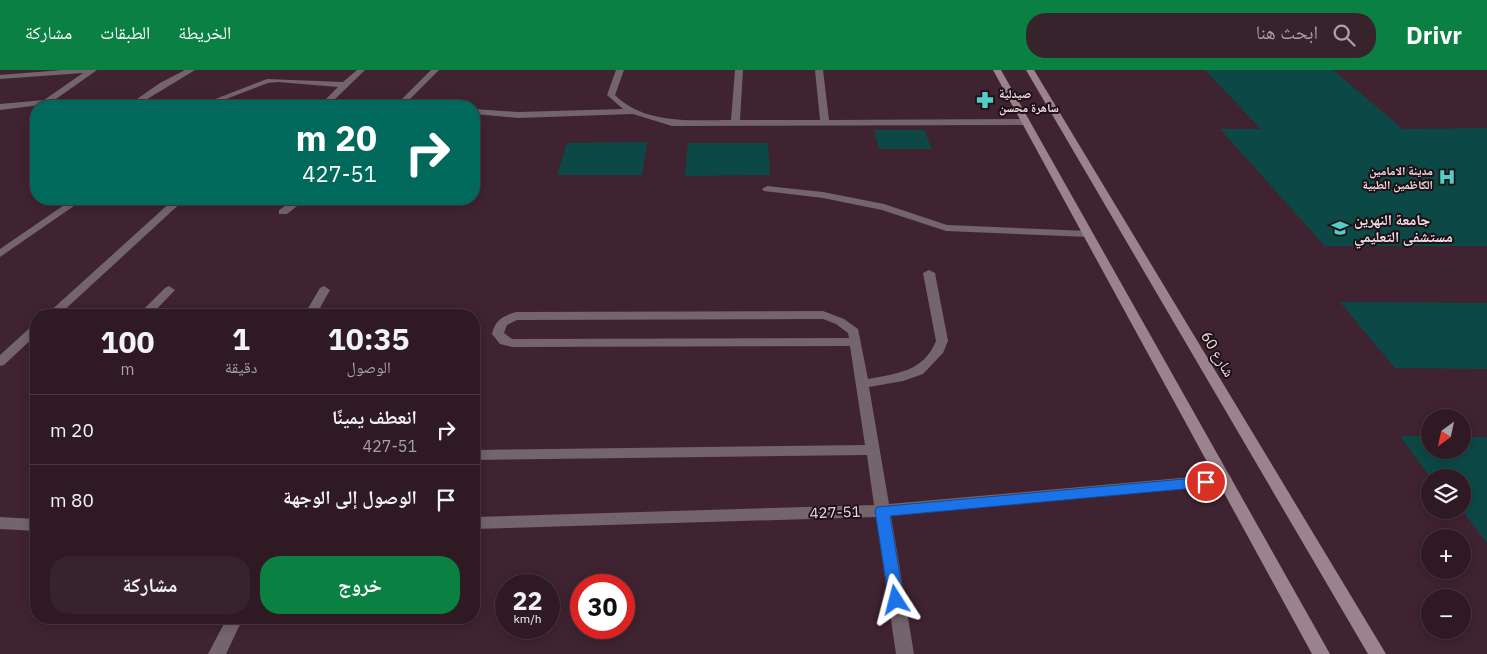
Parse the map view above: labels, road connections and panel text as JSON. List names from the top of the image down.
{
  "streets": {
    "street": ["شارع 60", "427-51"]
  },
  "places": {
    "pharmacy": ["صيدلية ساهرة محسن"],
    "hospital": ["مدينة الامامين الكاظمين الطبية"],
    "school or university": ["جامعة النهرين مستشفى التعليمي"]
  },
  "north": "bottom left",
  "page": {
    "header": "Drivr",
    "search": "ابحث هنا",
    "nav": ["الخريطة", "الطبقات", "مشاركة"],
    "turn": ["20 m", "427-51"],
    "eta": [
      "10:35",
      "الوصول",
      "1",
      "دقيقة",
      "100",
      "m"
    ],
    "list": [
      {
        "name": "انعطف يمينًا",
        "note": "427-51",
        "value": "20 m"
      },
      {
        "name": "الوصول إلى الوجهة",
        "value": "80 m"
      }
    ],
    "map_buttons": ["+", "−"],
    "buttons": ["خروج", "مشاركة"],
    "speed": "22 km/h",
    "limit": "30"
  }
}
